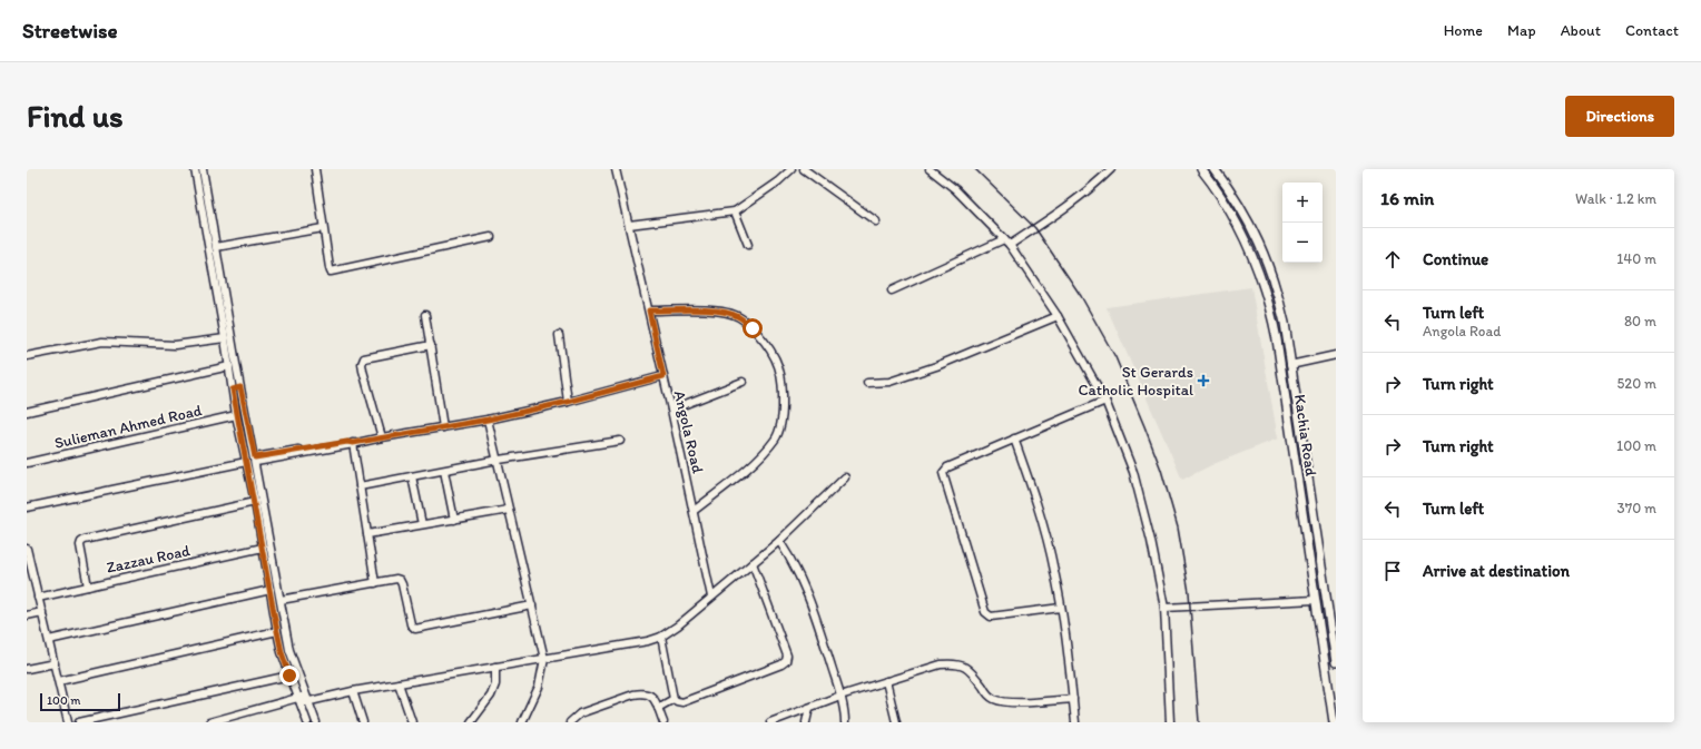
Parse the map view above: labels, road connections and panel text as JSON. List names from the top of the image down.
{
  "streets": {
    "main road": ["Kachia Road"],
    "street": ["Sulieman Ahmed Road", "Angola Road", "Zazzau Road"]
  },
  "places": {
    "health": ["St Gerards Catholic Hospital"]
  },
  "scale_bar": "100 m",
  "page": {
    "header": "Streetwise",
    "nav": [
      "Home",
      "Map",
      "About",
      "Contact"
    ],
    "buttons": "Directions",
    "title": "Find us",
    "heading": ["16 min", "Walk · 1.2 km"],
    "map_buttons": ["+", "−"],
    "list": [
      ["Continue", "140 m"],
      ["Turn left", "Angola Road", "80 m"],
      ["Turn right", "520 m"],
      ["Turn right", "100 m"],
      ["Turn left", "370 m"],
      "Arrive at destination"
    ],
    "scale": "100 m"
  }
}
